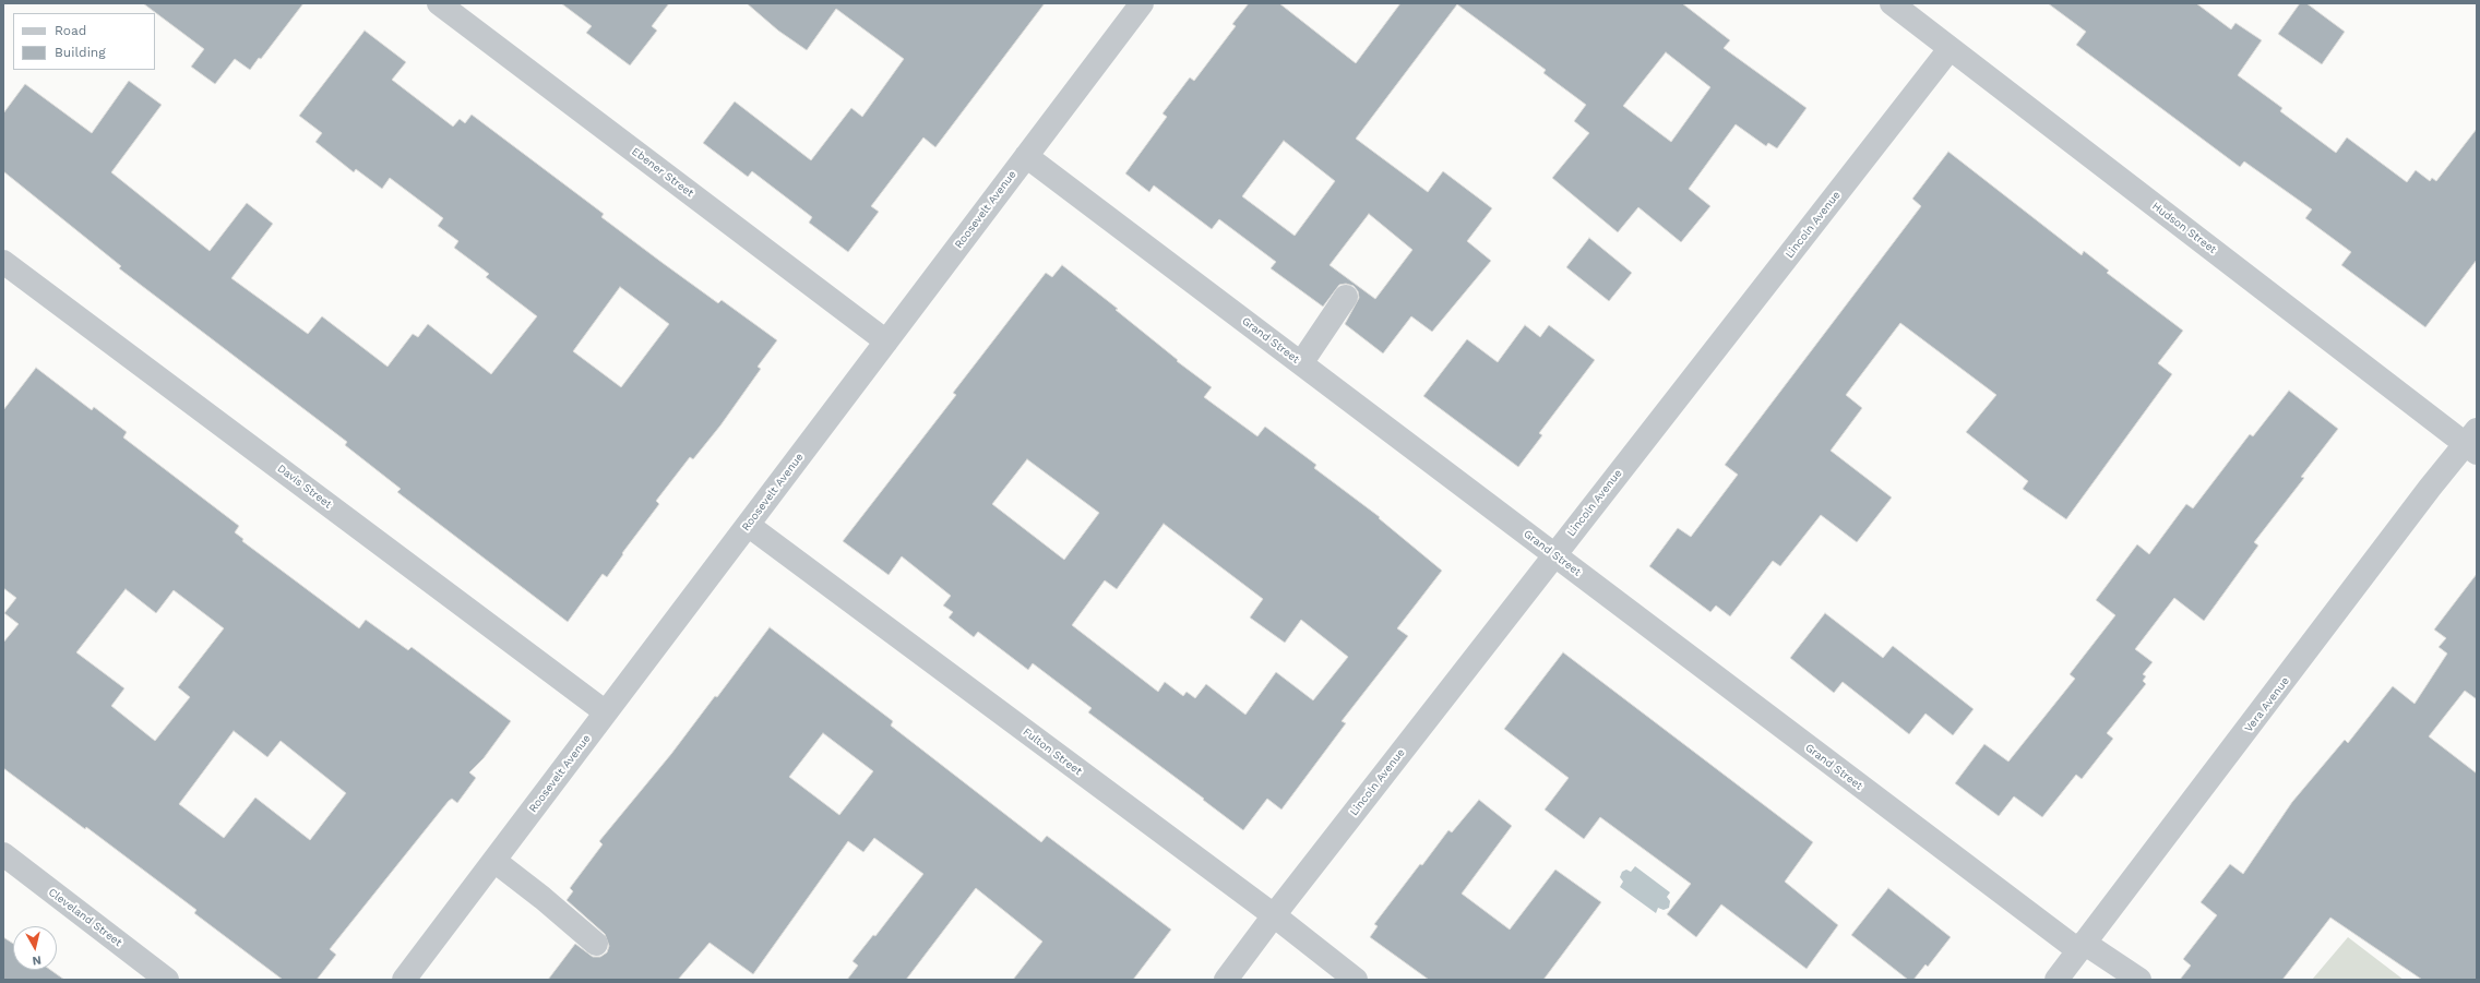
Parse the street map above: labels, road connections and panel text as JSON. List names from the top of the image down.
{
  "streets": {
    "street": [
      "Ebener Street",
      "Roosevelt Avenue",
      "Lincoln Avenue",
      "Hudson Street",
      "Grand Street",
      "Davis Street",
      "Vera Avenue",
      "Fulton Street",
      "Cleveland Street"
    ]
  },
  "crossings": [
    ["Ebener Street", "Roosevelt Avenue"],
    ["Roosevelt Avenue", "Grand Street"],
    ["Roosevelt Avenue", "Davis Street"],
    ["Roosevelt Avenue", "Fulton Street"],
    ["Lincoln Avenue", "Hudson Street"],
    ["Lincoln Avenue", "Grand Street"],
    ["Lincoln Avenue", "Fulton Street"],
    ["Hudson Street", "Vera Avenue"],
    ["Grand Street", "Vera Avenue"]
  ],
  "legend": ["Road", "Building"],
  "north": "bottom"
}
